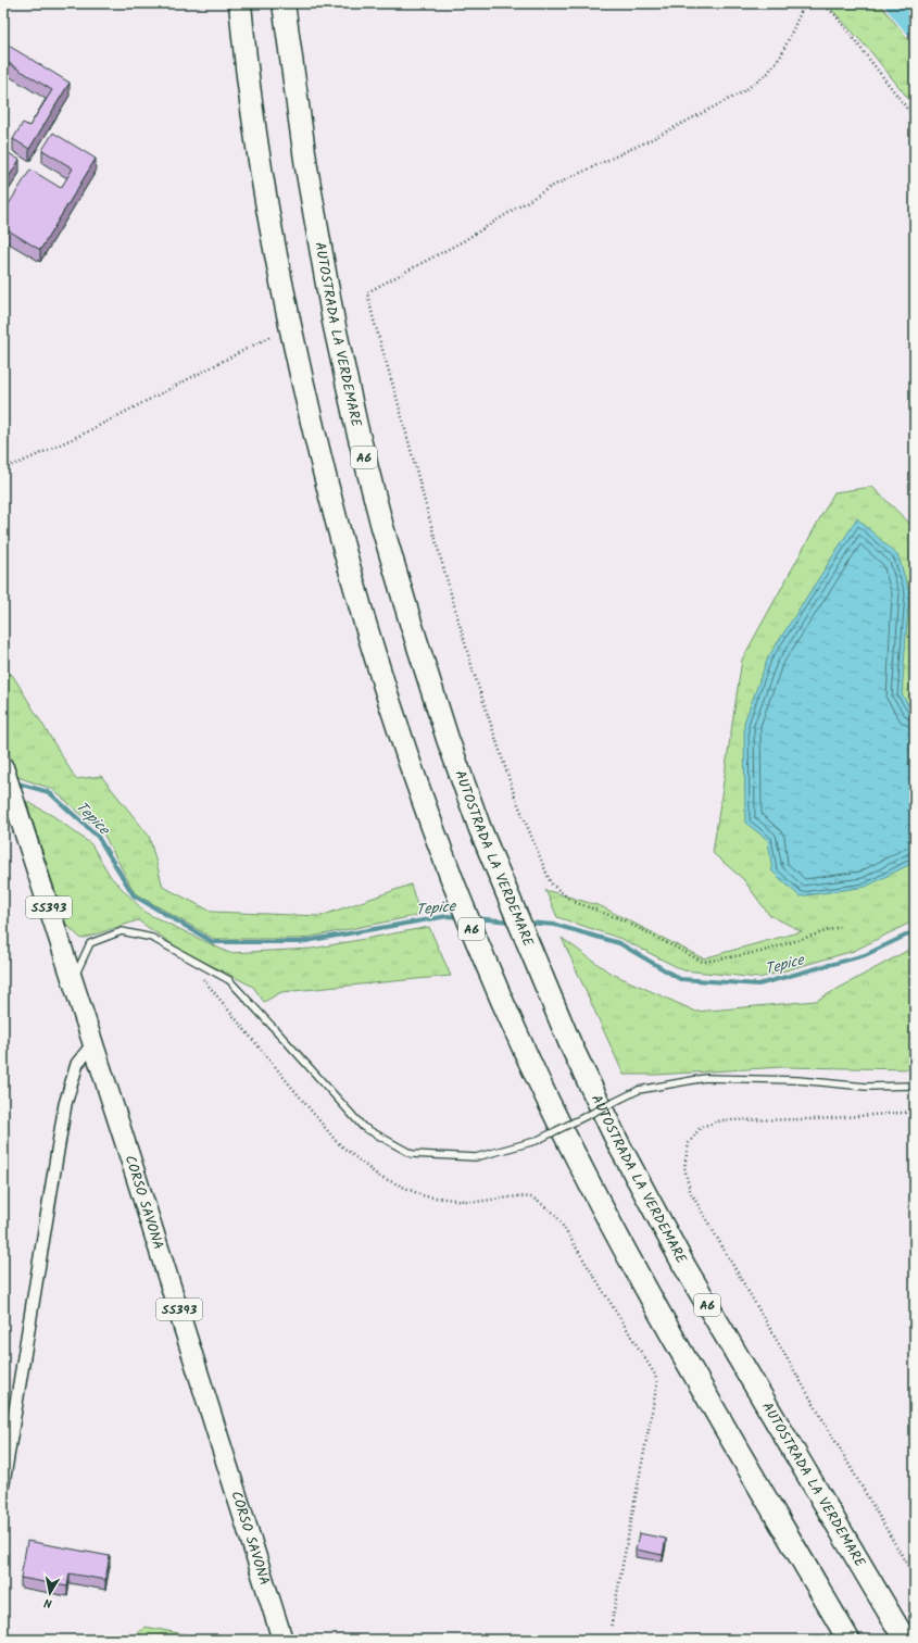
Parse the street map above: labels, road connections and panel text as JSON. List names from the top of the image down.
{
  "streets": {
    "highway": ["AUTOSTRADA LA VERDEMARE", "A6"],
    "main road": ["SS393", "CORSO SAVONA"]
  },
  "water": ["Tepice"],
  "north": "bottom"
}
